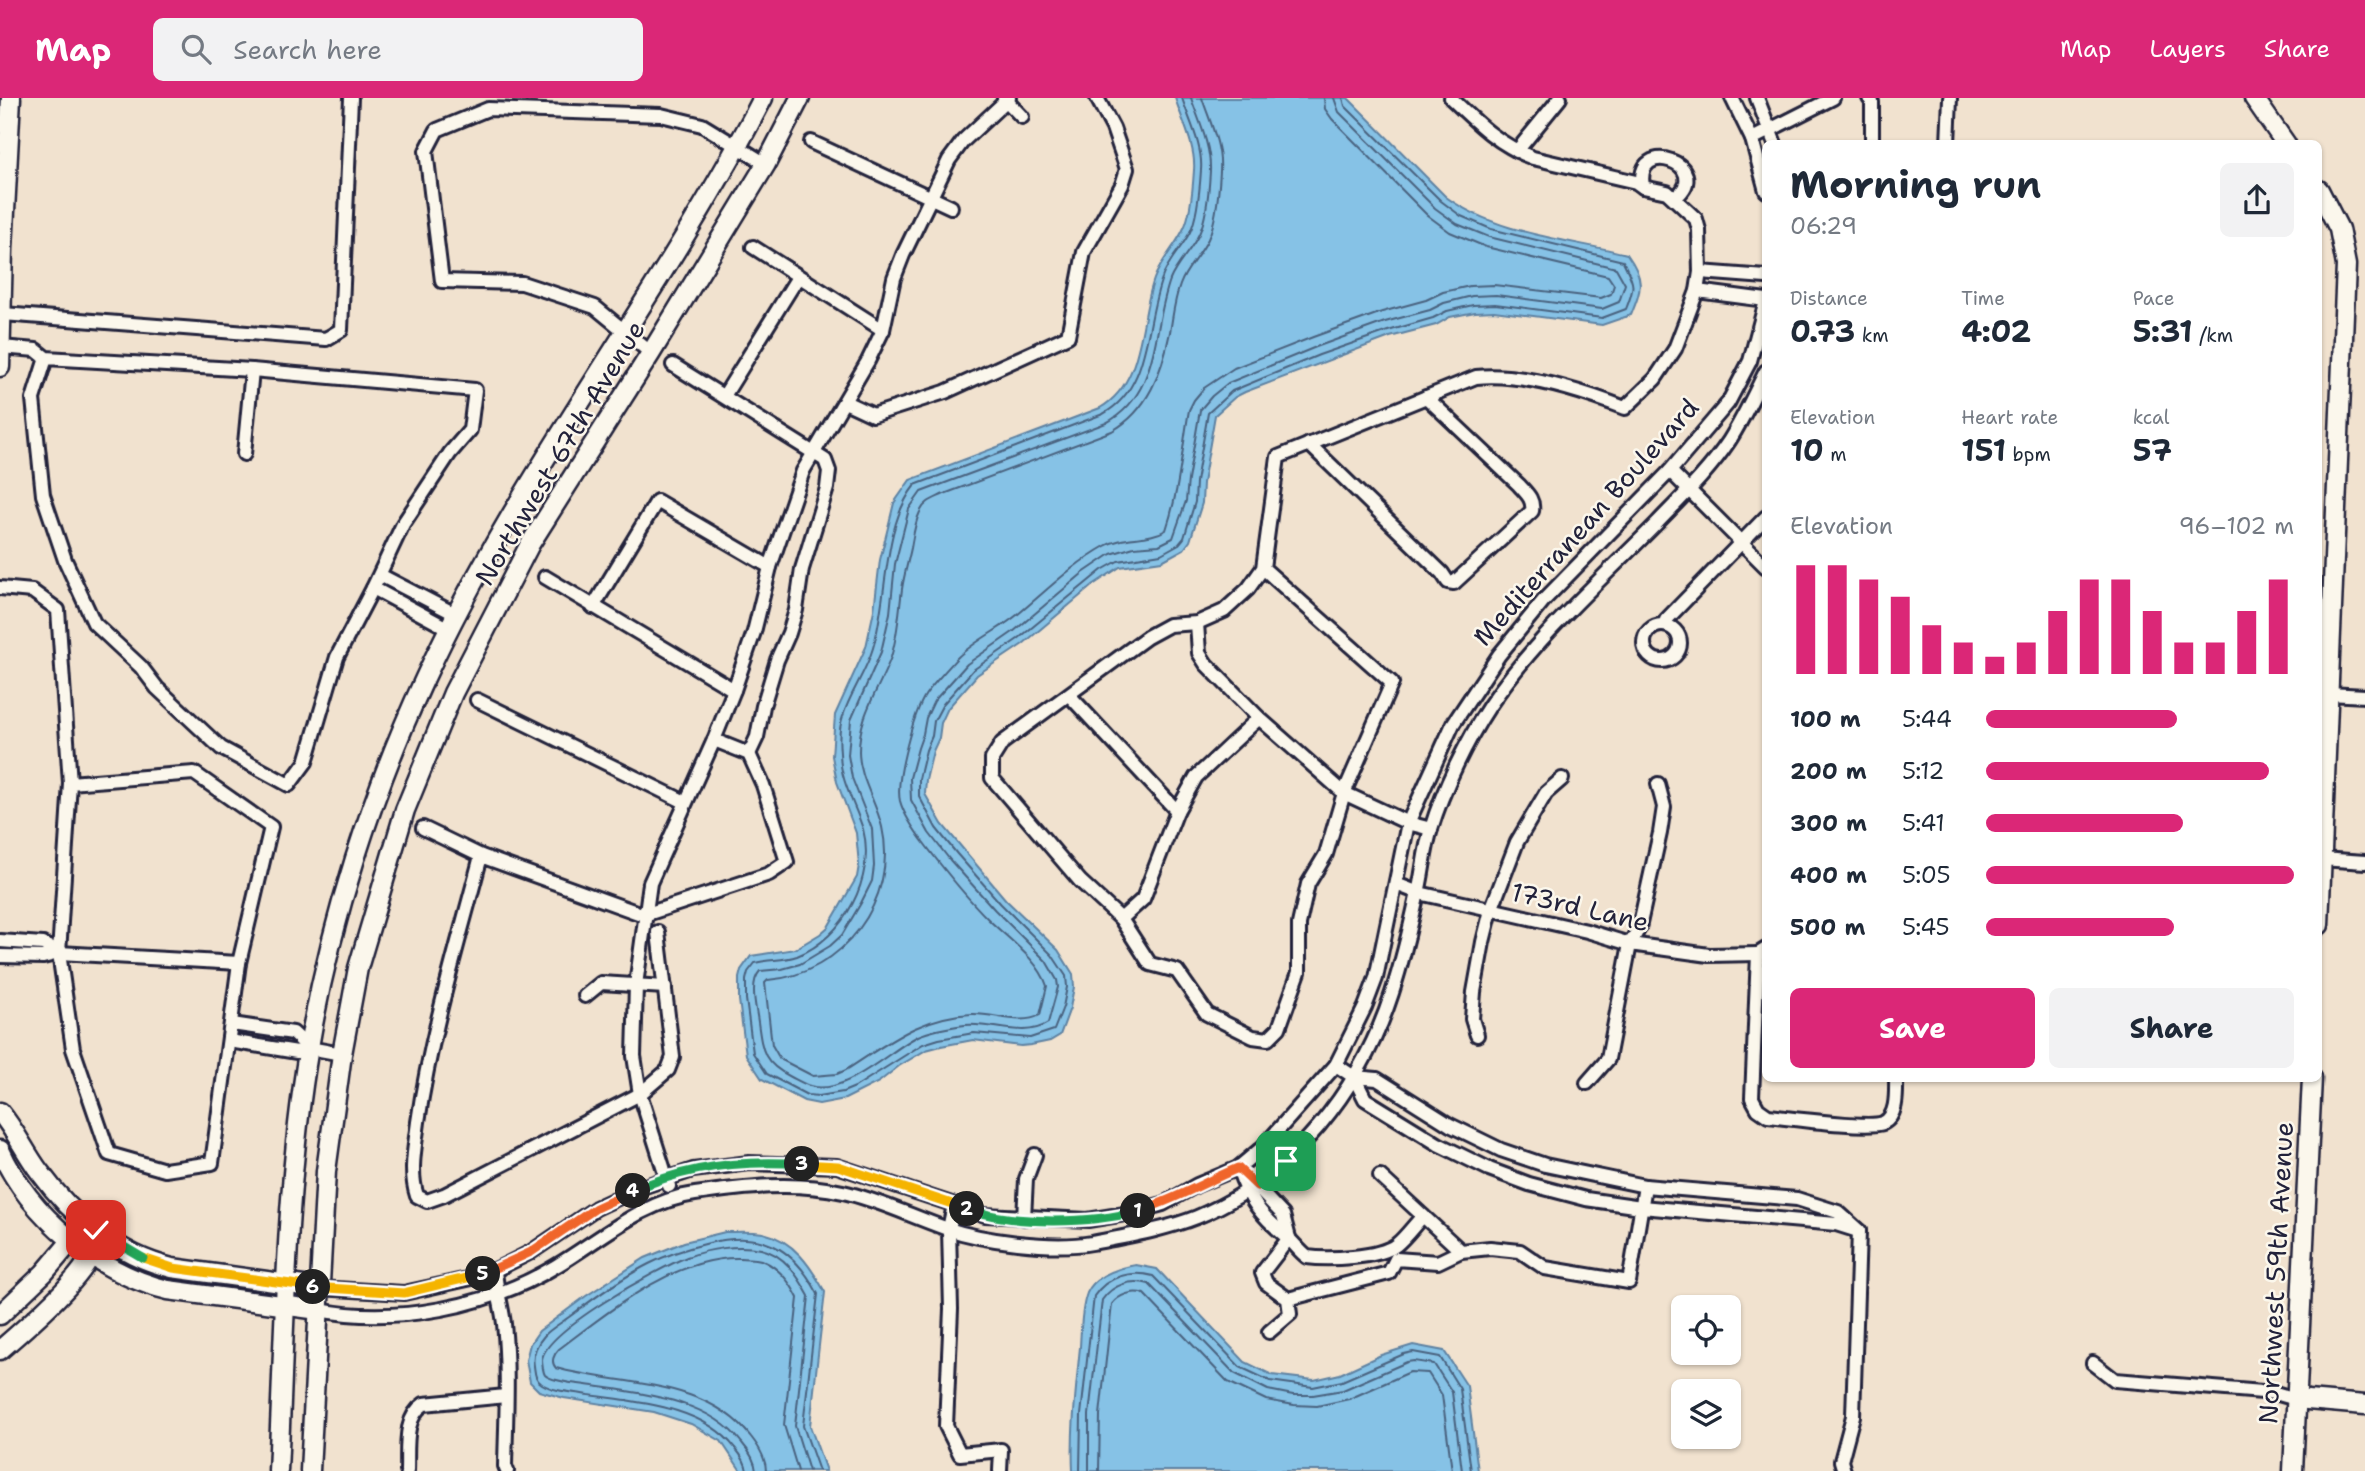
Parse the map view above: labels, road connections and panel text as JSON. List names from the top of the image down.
{
  "streets": {
    "main road": ["Northwest 67th Avenue", "Mediterranean Boulevard", "Northwest 59th Avenue"],
    "street": ["173rd Lane"]
  },
  "crossings": [
    ["Northwest 67th Avenue", "Mediterranean Boulevard"],
    ["Mediterranean Boulevard", "173rd Lane"]
  ],
  "page": {
    "header": "Map",
    "search": "Search here",
    "nav": ["Map", "Layers", "Share"],
    "heading": ["Morning run", "06:29"],
    "stats": [
      ["Distance", "0.73 km"],
      ["Time", "4:02"],
      ["Pace", "5:31 /km"],
      ["Elevation", "10 m"],
      ["Heart rate", "151 bpm"],
      ["kcal", "57"]
    ],
    "chart": ["Elevation", "96–102 m"],
    "list": [
      {
        "name": "100 m",
        "note": "5:44"
      },
      {
        "name": "200 m",
        "note": "5:12"
      },
      {
        "name": "300 m",
        "note": "5:41"
      },
      {
        "name": "400 m",
        "note": "5:05"
      },
      {
        "name": "500 m",
        "note": "5:45"
      }
    ],
    "buttons": ["Save", "Share"],
    "pins": [
      "3",
      "4",
      "2",
      "1",
      "5",
      "6"
    ]
  }
}
